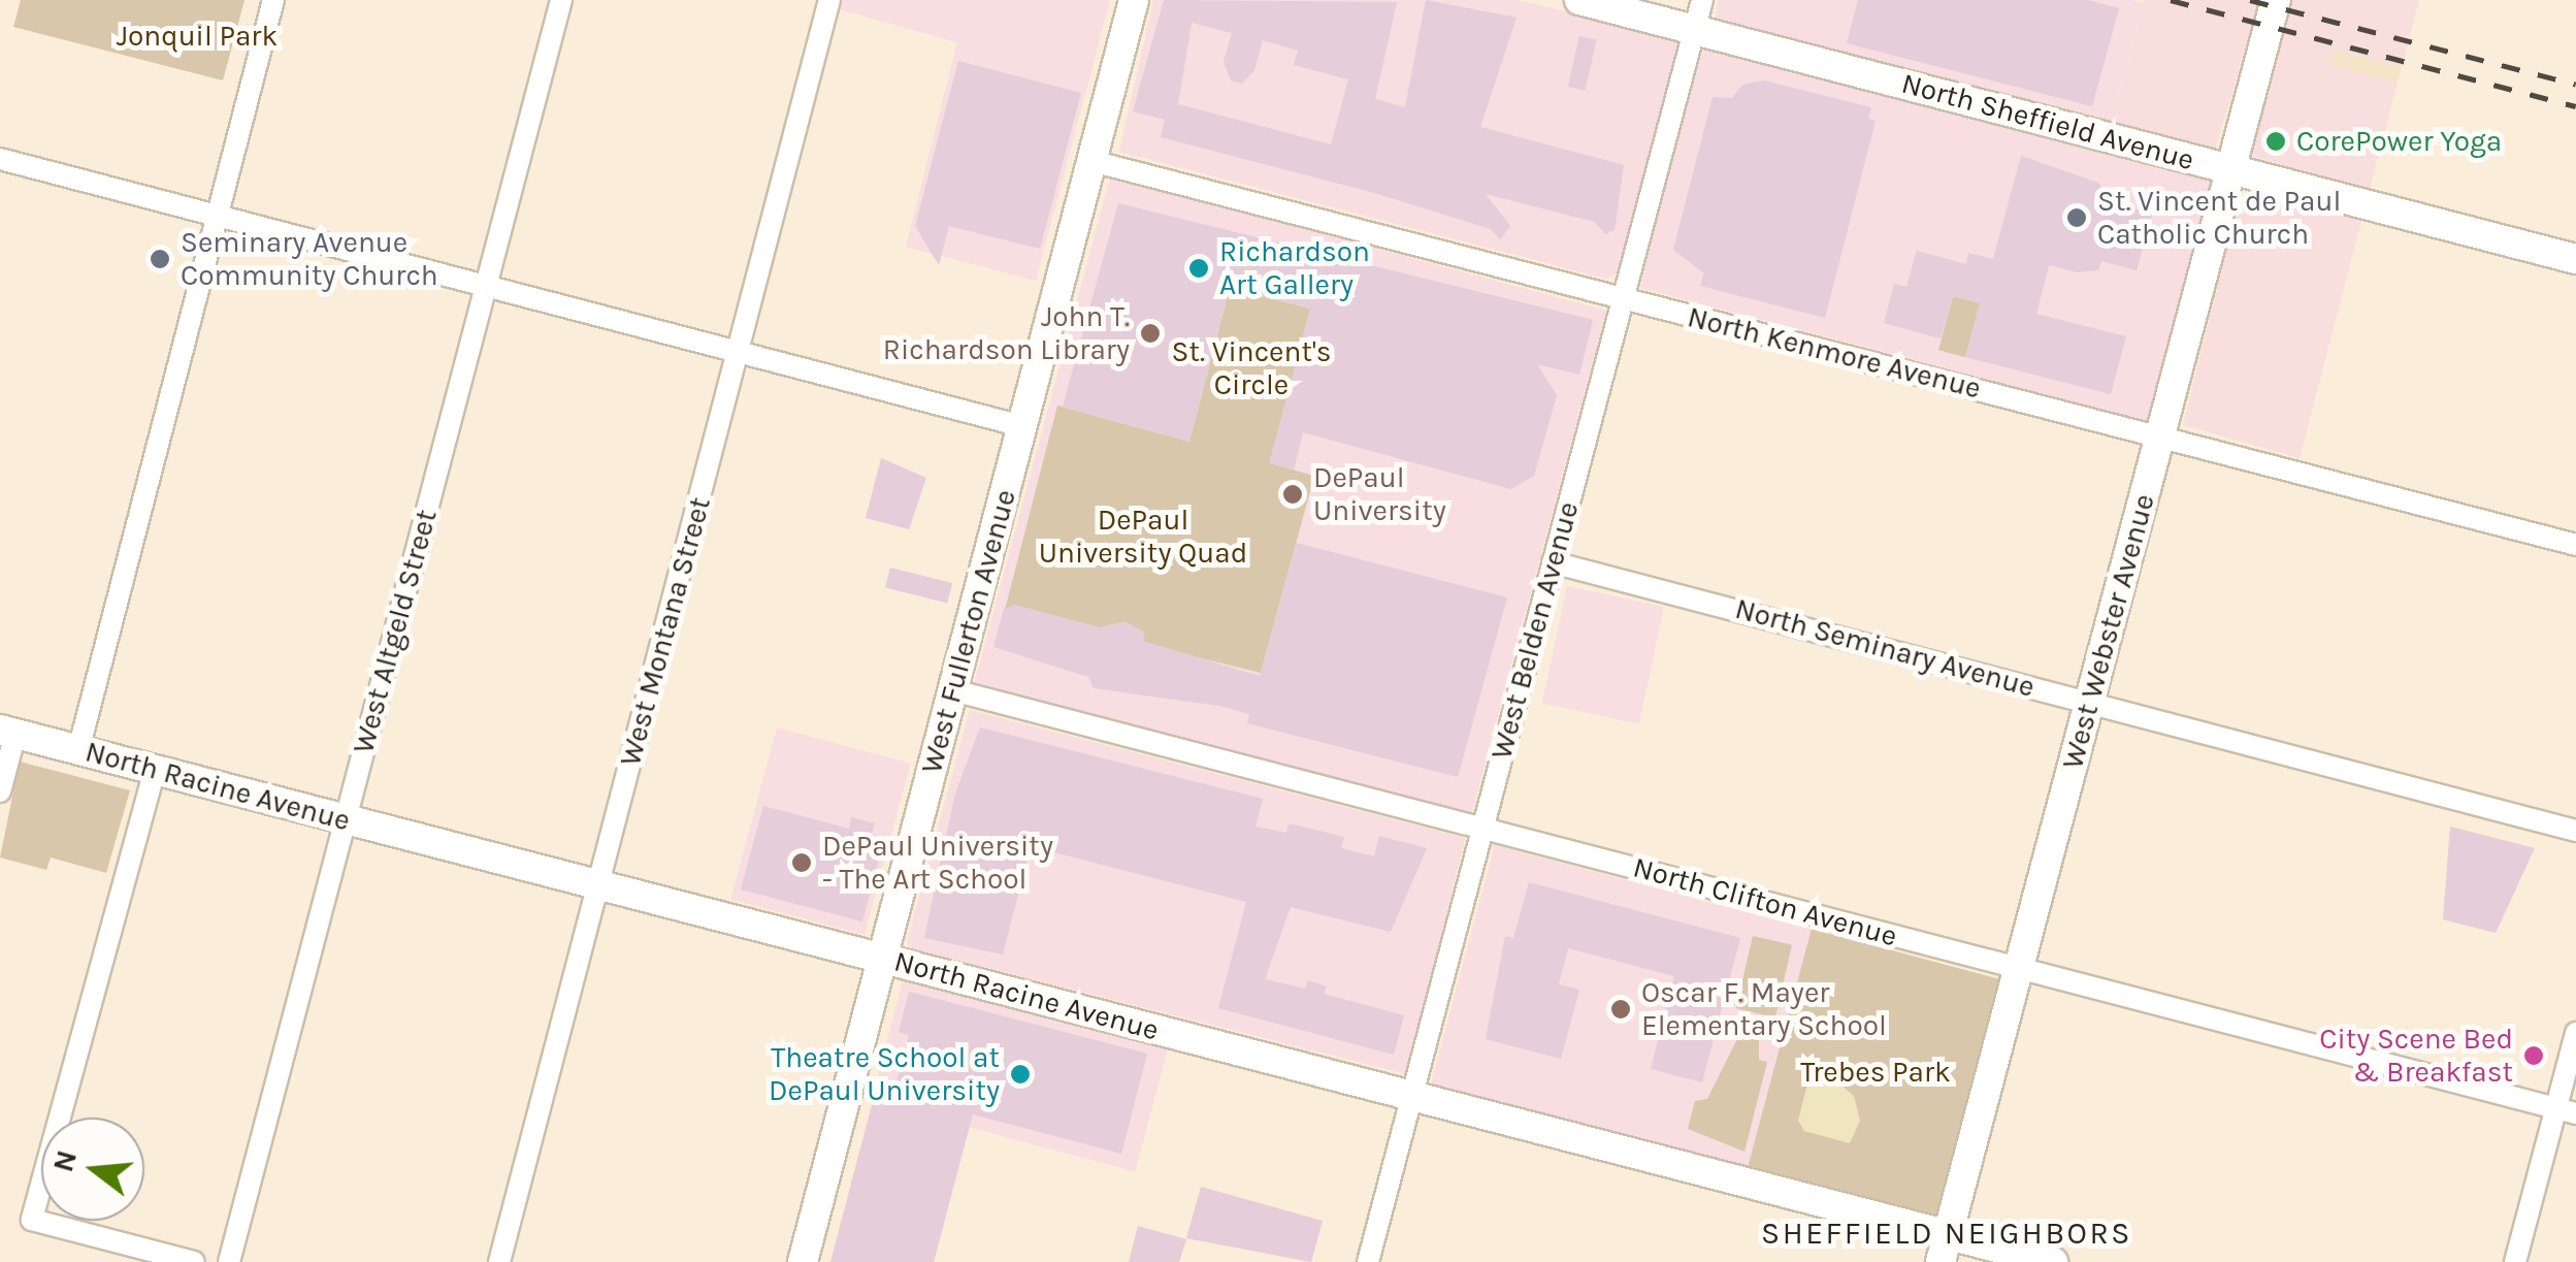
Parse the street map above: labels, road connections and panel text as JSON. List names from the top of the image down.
{
  "streets": {
    "street": [
      "North Sheffield Avenue",
      "North Kenmore Avenue",
      "West Belden Avenue",
      "West Altgeld Street",
      "West Montana Street",
      "West Fullerton Avenue",
      "West Webster Avenue",
      "North Seminary Avenue",
      "North Racine Avenue",
      "North Clifton Avenue"
    ]
  },
  "crossings": [
    ["North Sheffield Avenue", "West Belden Avenue"],
    ["North Sheffield Avenue", "West Webster Avenue"],
    ["North Kenmore Avenue", "West Belden Avenue"],
    ["North Kenmore Avenue", "West Fullerton Avenue"],
    ["North Kenmore Avenue", "West Webster Avenue"],
    ["West Belden Avenue", "North Seminary Avenue"],
    ["West Belden Avenue", "North Racine Avenue"],
    ["West Belden Avenue", "North Clifton Avenue"],
    ["West Altgeld Street", "North Racine Avenue"],
    ["West Montana Street", "North Racine Avenue"],
    ["West Fullerton Avenue", "North Racine Avenue"],
    ["West Fullerton Avenue", "North Clifton Avenue"],
    ["West Webster Avenue", "North Seminary Avenue"],
    ["West Webster Avenue", "North Racine Avenue"],
    ["West Webster Avenue", "North Clifton Avenue"]
  ],
  "districts": ["SHEFFIELD NEIGHBORS"],
  "parks": [
    "Jonquil Park",
    "St. Vincent's Circle",
    "DePaul University Quad",
    "Trebes Park"
  ],
  "places": [
    "CorePower Yoga",
    "St. Vincent de Paul Catholic Church",
    "Seminary Avenue Community Church",
    "Richardson Art Gallery",
    "John T. Richardson Library",
    "DePaul University",
    "DePaul University - The Art School",
    "Oscar F. Mayer Elementary School",
    "City Scene Bed & Breakfast",
    "Theatre School at DePaul University"
  ],
  "north": "left"
}
